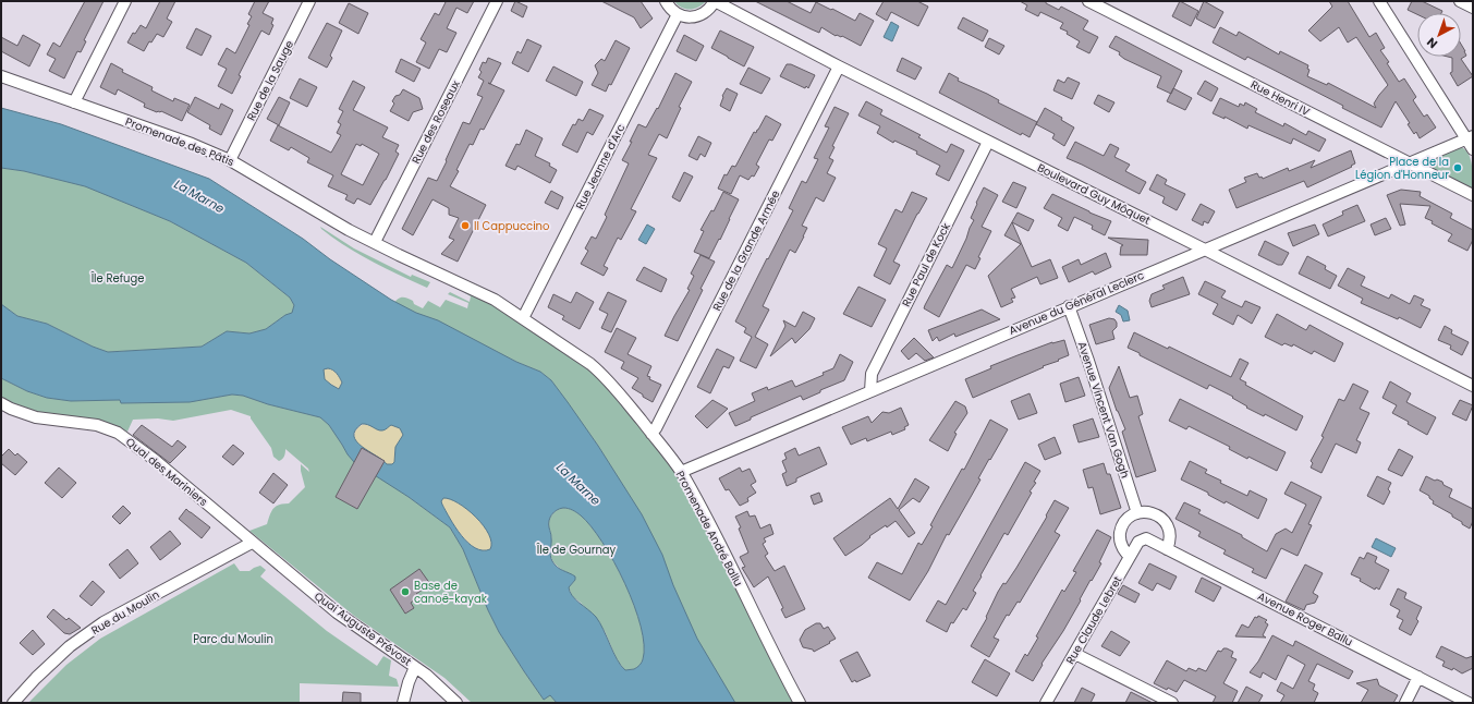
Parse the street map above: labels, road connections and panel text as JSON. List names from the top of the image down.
{
  "streets": {
    "street": [
      "Rue de la Sauge",
      "Rue Henri IV",
      "Rue des Roseaux",
      "Promenade des Pâtis",
      "Rue Jeanne d'Arc",
      "Boulevard Guy Môquet",
      "Rue de la Grande Armée",
      "Rue Paul de Kock",
      "Avenue du Général Leclerc",
      "Avenue Vincent Van Gogh",
      "Quai des Mariniers",
      "Promenade André Ballu",
      "Rue du Moulin",
      "Avenue Roger Ballu",
      "Rue Claude Lebret",
      "Quai Auguste Prévost"
    ]
  },
  "crossings": [
    ["Rue de la Sauge", "Promenade des Pâtis"],
    ["Rue Henri IV", "Avenue du Général Leclerc"],
    ["Rue des Roseaux", "Promenade des Pâtis"],
    ["Promenade des Pâtis", "Promenade André Ballu"],
    ["Rue Jeanne d'Arc", "Promenade André Ballu"],
    ["Boulevard Guy Môquet", "Rue de la Grande Armée"],
    ["Boulevard Guy Môquet", "Rue Paul de Kock"],
    ["Boulevard Guy Môquet", "Avenue du Général Leclerc"],
    ["Rue de la Grande Armée", "Promenade André Ballu"],
    ["Rue Paul de Kock", "Avenue du Général Leclerc"],
    ["Avenue du Général Leclerc", "Avenue Vincent Van Gogh"],
    ["Avenue du Général Leclerc", "Promenade André Ballu"],
    ["Quai des Mariniers", "Rue du Moulin"],
    ["Quai des Mariniers", "Quai Auguste Prévost"],
    ["Avenue Roger Ballu", "Rue Claude Lebret"]
  ],
  "water": ["La Marne"],
  "parks": ["Île Refuge", "Île de Gournay", "Parc du Moulin"],
  "places": ["Place de la Légion d'Honneur", "Il Cappuccino", "Base de canoë-kayak"],
  "north": "bottom left"
}
